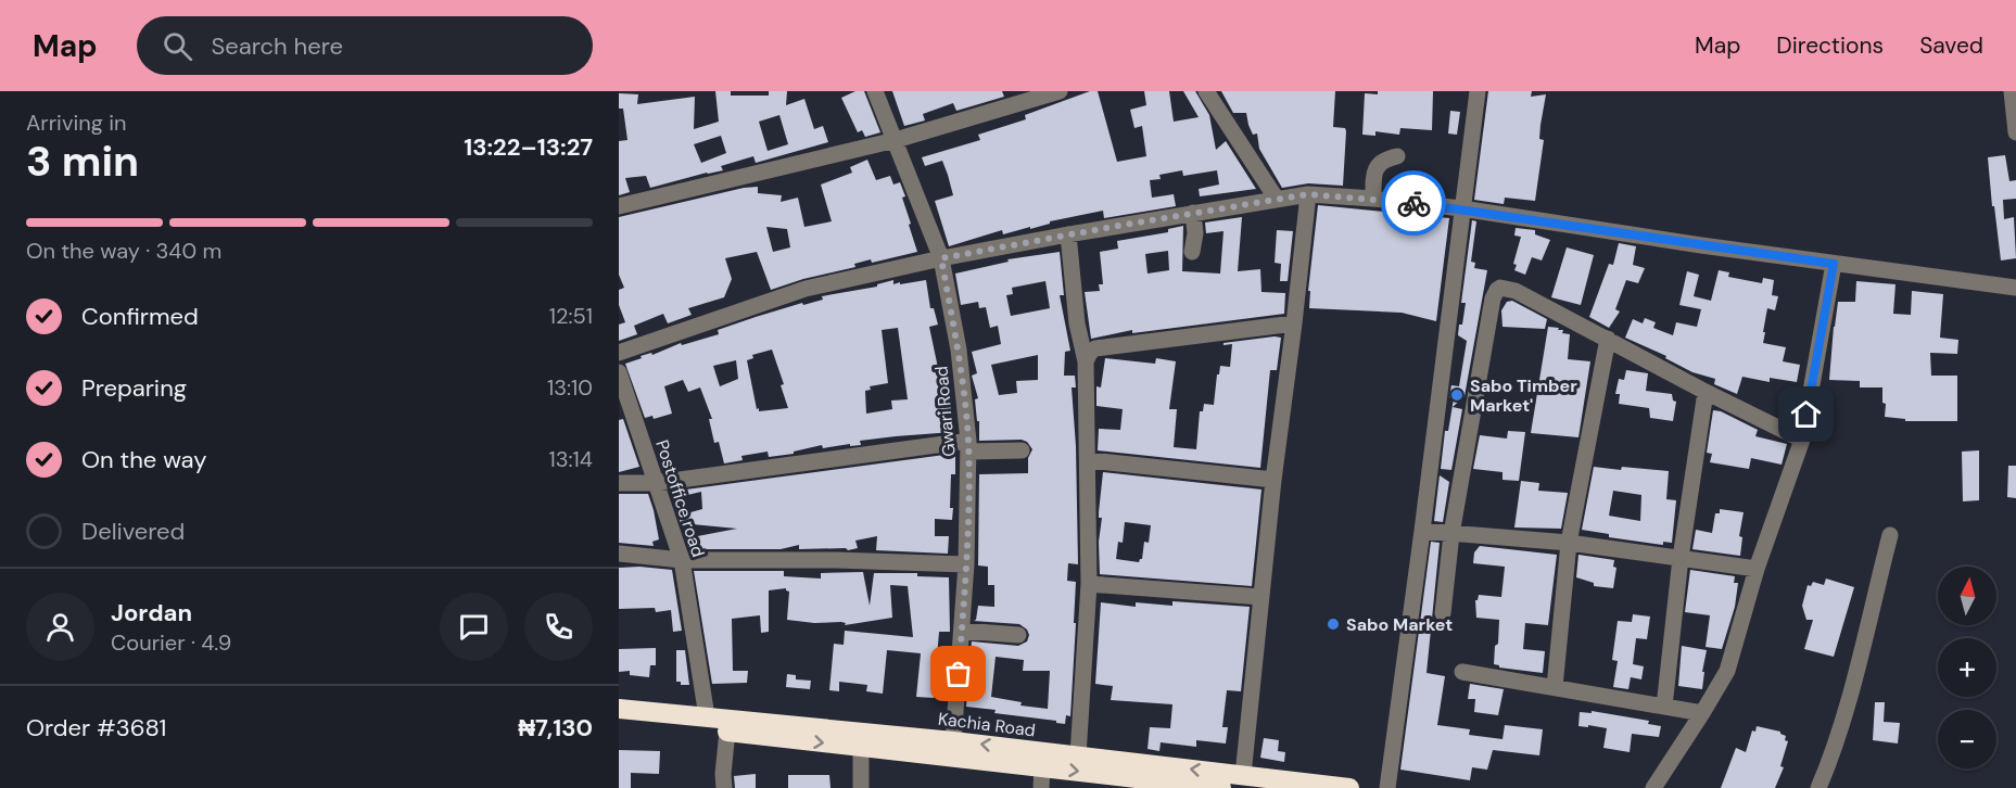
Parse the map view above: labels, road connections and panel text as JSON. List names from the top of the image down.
{
  "streets": {
    "highway": ["Kachia Road"],
    "street": ["Gwari Road", "Postoffice road"]
  },
  "crossings": [
    ["Gwari Road", "Kachia Road"],
    ["Postoffice road", "Kachia Road"]
  ],
  "places": ["Sabo Timber Market'", "Sabo Market"],
  "north": "top",
  "page": {
    "header": "Map",
    "search": "Search here",
    "nav": ["Map", "Directions", "Saved"],
    "heading": ["3 min", "Arriving in", "13:22–13:27"],
    "panel": [
      "Jordan",
      "Courier · 4.9",
      "Order #3681",
      "₦7,130"
    ],
    "bar": "On the way · 340 m",
    "list": [
      ["Confirmed", "12:51"],
      ["Preparing", "13:10"],
      ["On the way", "13:14"],
      "Delivered"
    ],
    "map_buttons": ["+", "−"]
  }
}
